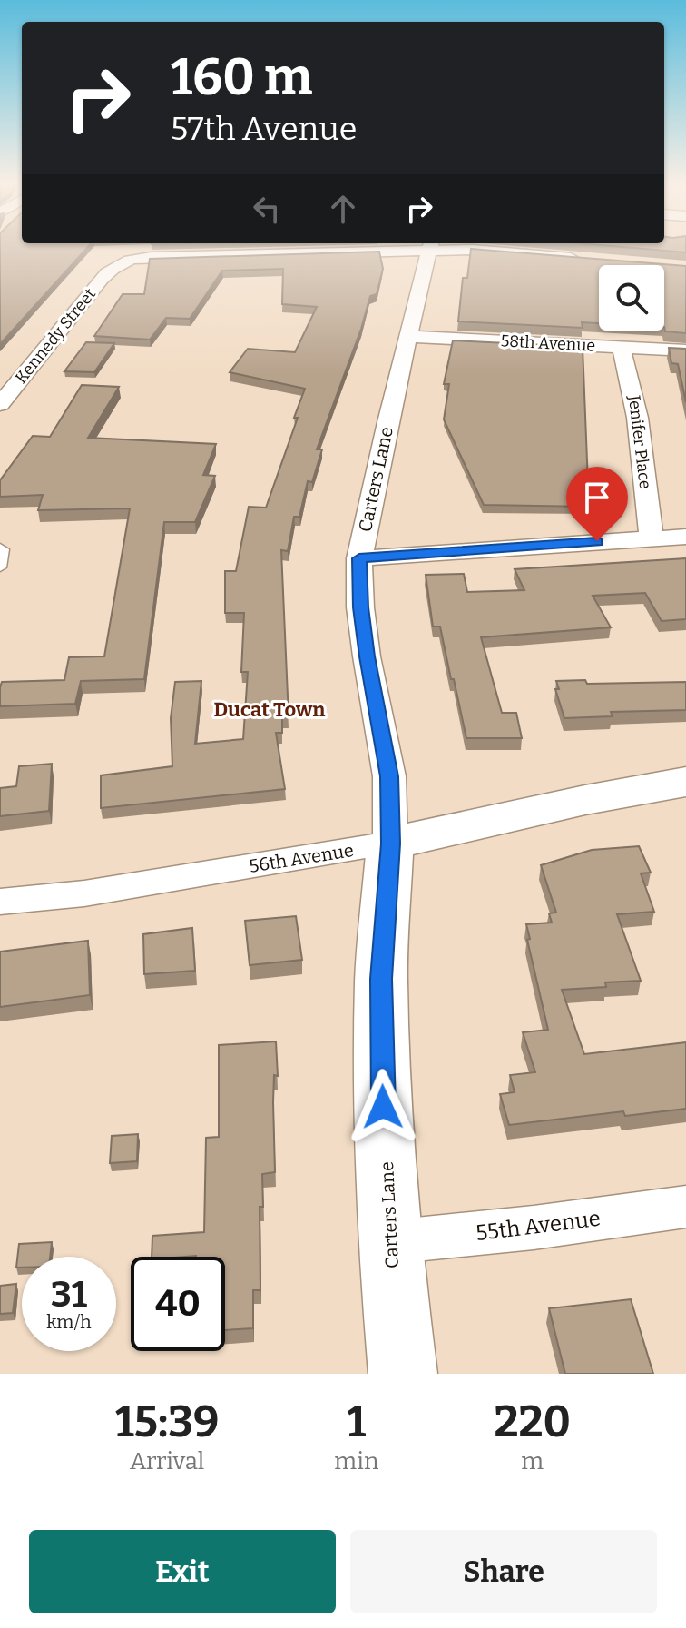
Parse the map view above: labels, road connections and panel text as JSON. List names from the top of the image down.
{
  "streets": {
    "street": [
      "Kennedy Street",
      "58th Avenue",
      "Jenifer Place",
      "Carters Lane",
      "56th Avenue",
      "55th Avenue"
    ]
  },
  "crossings": [
    ["58th Avenue", "Jenifer Place"],
    ["58th Avenue", "Carters Lane"],
    ["Carters Lane", "56th Avenue"],
    ["Carters Lane", "55th Avenue"]
  ],
  "districts": ["Ducat Town"],
  "page": {
    "turn": ["160 m", "57th Avenue"],
    "speed": "31 km/h",
    "limit": "40",
    "eta": [
      "15:39",
      "Arrival",
      "1",
      "min",
      "220",
      "m"
    ],
    "buttons": ["Exit", "Share"]
  }
}
